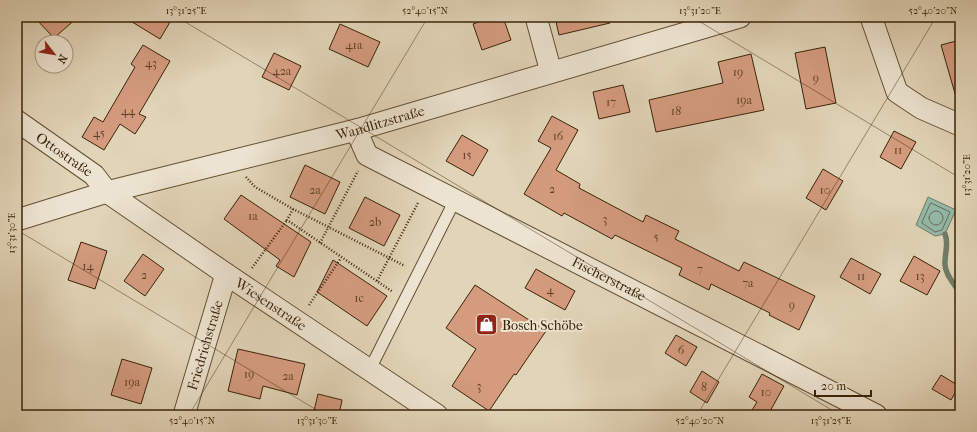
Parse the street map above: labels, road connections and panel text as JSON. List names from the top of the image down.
{
  "streets": {
    "street": [
      "Wandlitzstraße",
      "Ottostraße",
      "Fischerstraße",
      "Wiesenstraße",
      "Friedrichstraße"
    ]
  },
  "crossings": [
    ["Wandlitzstraße", "Ottostraße"],
    ["Wandlitzstraße", "Wiesenstraße"],
    ["Ottostraße", "Wiesenstraße"],
    ["Wiesenstraße", "Friedrichstraße"]
  ],
  "places": {
    "shop": ["Bosch Schöbe"]
  },
  "house_numbers": [
    "41a",
    "43",
    "42a",
    "19",
    "9",
    "19a",
    "17",
    "44",
    "18",
    "45",
    "16",
    "11",
    "15",
    "2",
    "2a",
    "10",
    "1a",
    "3",
    "2b",
    "5",
    "14",
    "7",
    "2",
    "11",
    "13",
    "7a",
    "4",
    "1c",
    "9",
    "6",
    "19",
    "2a",
    "19a",
    "3",
    "8",
    "10"
  ],
  "scale_bar": "20 m",
  "north": "bottom right",
  "coordinates": [
    "13°31'25\"E",
    "52°40'15\"N",
    "13°31'20\"E",
    "52°40'20\"N",
    "13°31'30\"E"
  ]
}
